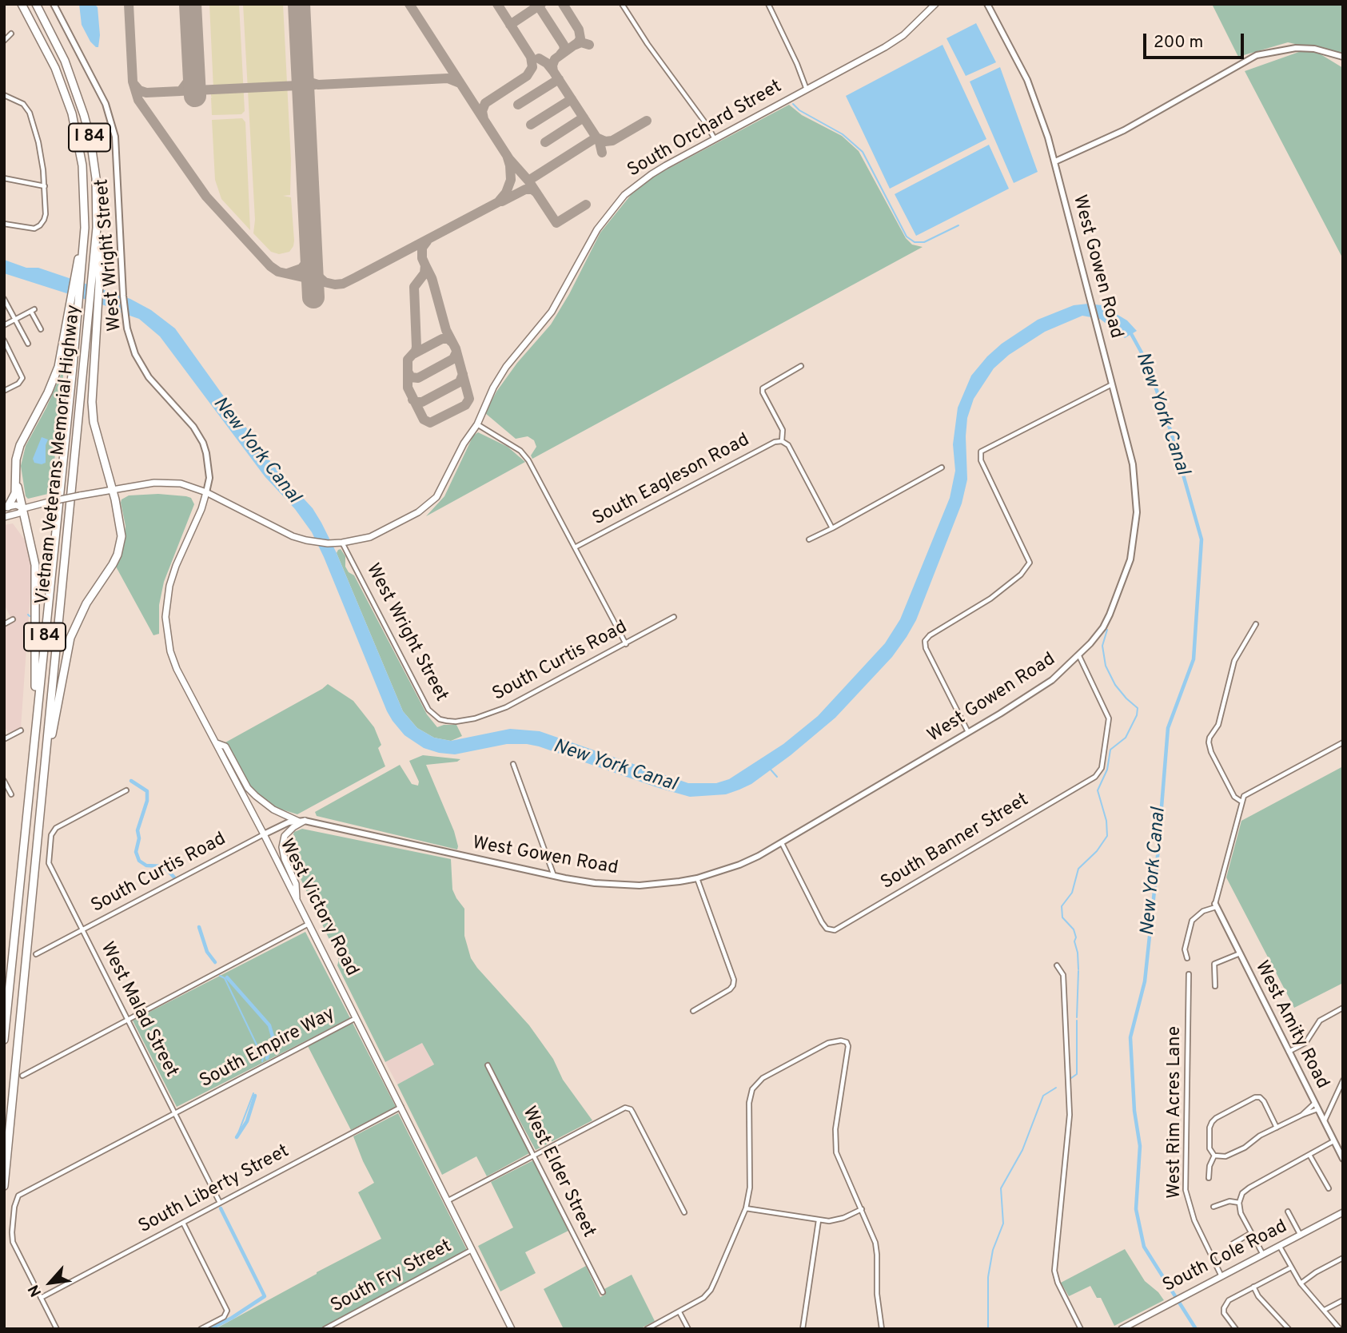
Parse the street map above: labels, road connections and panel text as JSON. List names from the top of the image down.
{
  "streets": {
    "highway": ["I 84", "Vietnam Veterans Memorial Highway"],
    "main road": ["South Orchard Street", "West Victory Road", "South Cole Road"],
    "street": [
      "West Wright Street",
      "West Gowen Road",
      "South Eagleson Road",
      "South Curtis Road",
      "South Banner Street",
      "West Malad Street",
      "West Amity Road",
      "South Empire Way",
      "West Rim Acres Lane",
      "West Elder Street",
      "South Liberty Street",
      "South Fry Street"
    ]
  },
  "crossings": [
    ["South Orchard Street", "West Wright Street"],
    ["South Orchard Street", "West Victory Road"],
    ["I 84", "Vietnam Veterans Memorial Highway"],
    ["West Wright Street", "South Curtis Road"],
    ["West Wright Street", "West Victory Road"],
    ["West Gowen Road", "South Curtis Road"],
    ["West Gowen Road", "South Banner Street"],
    ["South Curtis Road", "West Victory Road"],
    ["South Curtis Road", "West Malad Street"],
    ["West Victory Road", "South Empire Way"],
    ["West Victory Road", "South Liberty Street"],
    ["West Victory Road", "South Fry Street"],
    ["West Malad Street", "South Empire Way"],
    ["West Malad Street", "South Liberty Street"],
    ["South Empire Way", "South Liberty Street"],
    ["West Rim Acres Lane", "South Cole Road"]
  ],
  "water": ["New York Canal"],
  "scale_bar": "200 m",
  "north": "bottom left"
}
